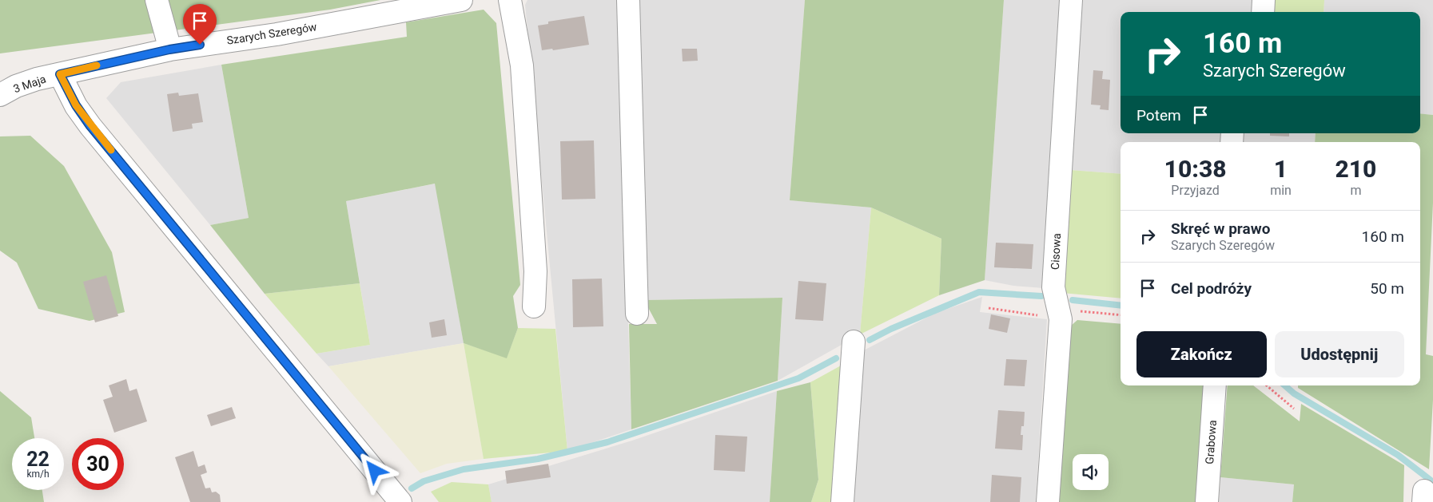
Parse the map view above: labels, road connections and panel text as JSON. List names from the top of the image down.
{
  "streets": {
    "street": [
      "Szarych Szeregów",
      "3 Maja",
      "Cisowa",
      "Grabowa"
    ]
  },
  "crossings": [
    ["Szarych Szeregów", "3 Maja"]
  ],
  "page": {
    "turn": ["160 m", "Szarych Szeregów"],
    "then": "Potem",
    "eta": [
      "10:38",
      "Przyjazd",
      "1",
      "min",
      "210",
      "m"
    ],
    "list": [
      {
        "name": "Skręć w prawo",
        "note": "Szarych Szeregów",
        "value": "160 m"
      },
      {
        "name": "Cel podróży",
        "value": "50 m"
      }
    ],
    "buttons": ["Zakończ", "Udostępnij"],
    "speed": "22 km/h",
    "limit": "30"
  }
}
